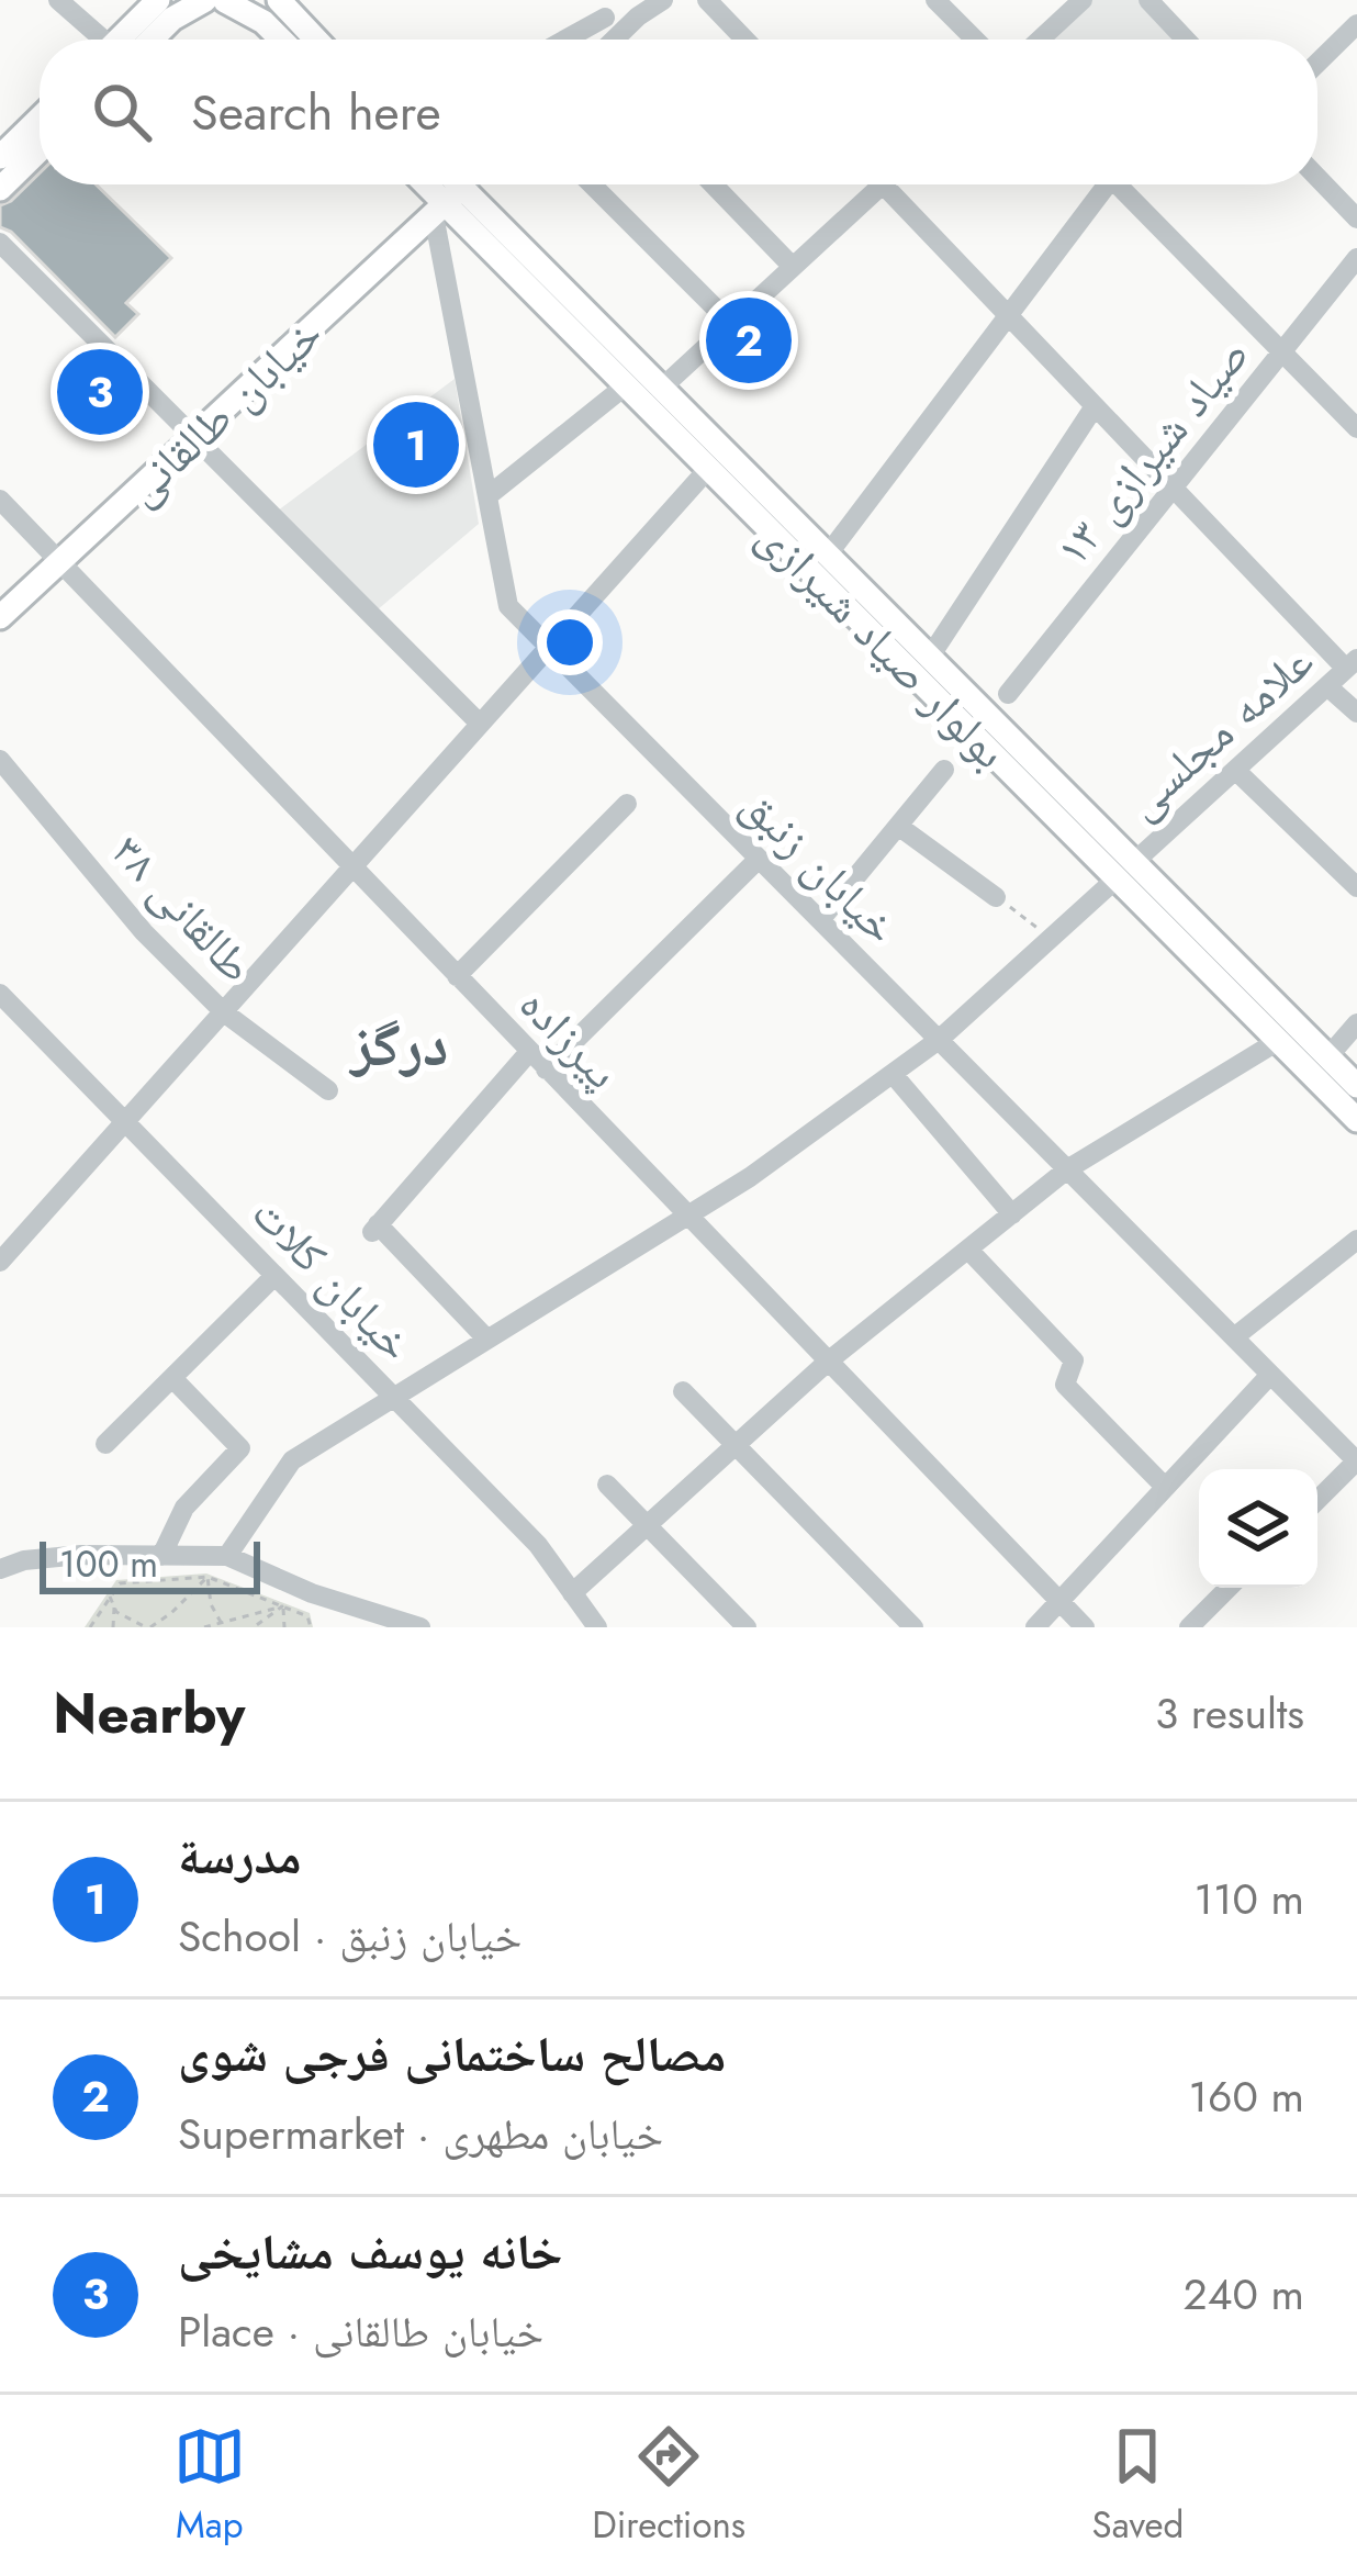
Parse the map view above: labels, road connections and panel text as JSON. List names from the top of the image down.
{
  "streets": {
    "main road": ["خیابان طالقانی", "بولوار صیاد شیرازی"],
    "street": [
      "صیاد شیرازی ۱۳",
      "علامه مجلسی",
      "خیابان زنبق",
      "طالقانی ۳۸",
      "پیرزاده",
      "خیابان کلات"
    ]
  },
  "crossings": [
    ["خیابان طالقانی", "بولوار صیاد شیرازی"],
    ["خیابان طالقانی", "خیابان زنبق"],
    ["خیابان طالقانی", "پیرزاده"],
    ["بولوار صیاد شیرازی", "علامه مجلسی"],
    ["بولوار صیاد شیرازی", "خیابان زنبق"],
    ["علامه مجلسی", "خیابان زنبق"],
    ["علامه مجلسی", "پیرزاده"],
    ["علامه مجلسی", "خیابان کلات"]
  ],
  "districts": ["درگز"],
  "scale_bar": "100 m",
  "page": {
    "search": "Search here",
    "pins": ["2", "3", "1"],
    "scale": "100 m",
    "heading": ["Nearby", "3 results"],
    "list": [
      {
        "mark": "1",
        "name": "مدرسة",
        "note": "School · خیابان زنبق",
        "value": "110 m"
      },
      {
        "mark": "2",
        "name": "مصالح ساختمانی فرجی شوی",
        "note": "Supermarket · خیابان مطهری",
        "value": "160 m"
      },
      {
        "mark": "3",
        "name": "خانه یوسف مشایخی",
        "note": "Place · خیابان طالقانی",
        "value": "240 m"
      }
    ],
    "nav": ["Map", "Directions", "Saved"]
  }
}
